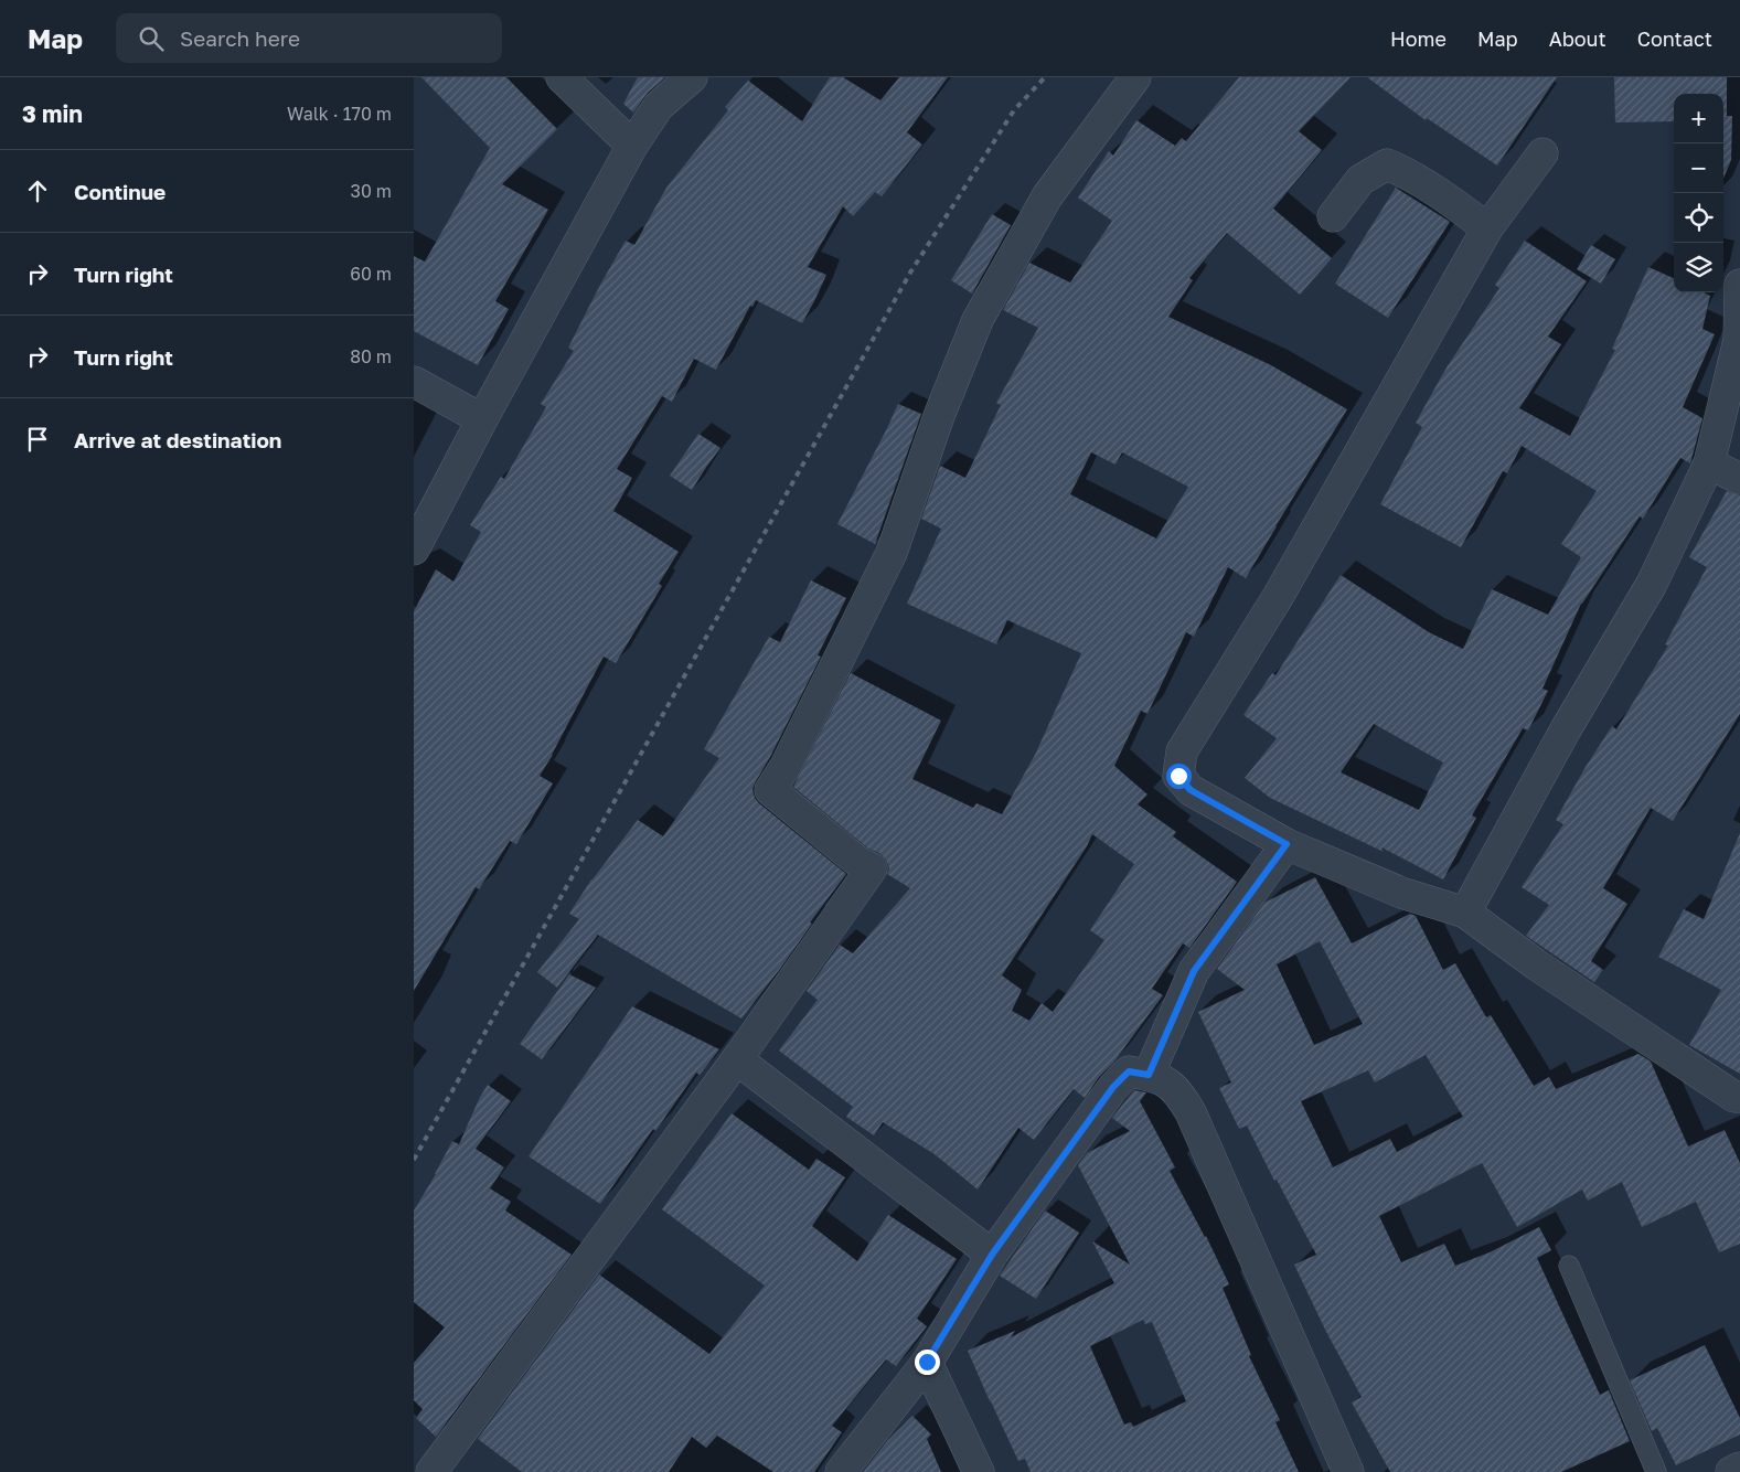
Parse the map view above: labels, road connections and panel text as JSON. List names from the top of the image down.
{
  "page": {
    "header": "Map",
    "search": "Search here",
    "nav": [
      "Home",
      "Map",
      "About",
      "Contact"
    ],
    "heading": ["3 min", "Walk · 170 m"],
    "map_buttons": ["+", "−"],
    "list": [
      ["Continue", "30 m"],
      ["Turn right", "60 m"],
      ["Turn right", "80 m"],
      "Arrive at destination"
    ]
  }
}
